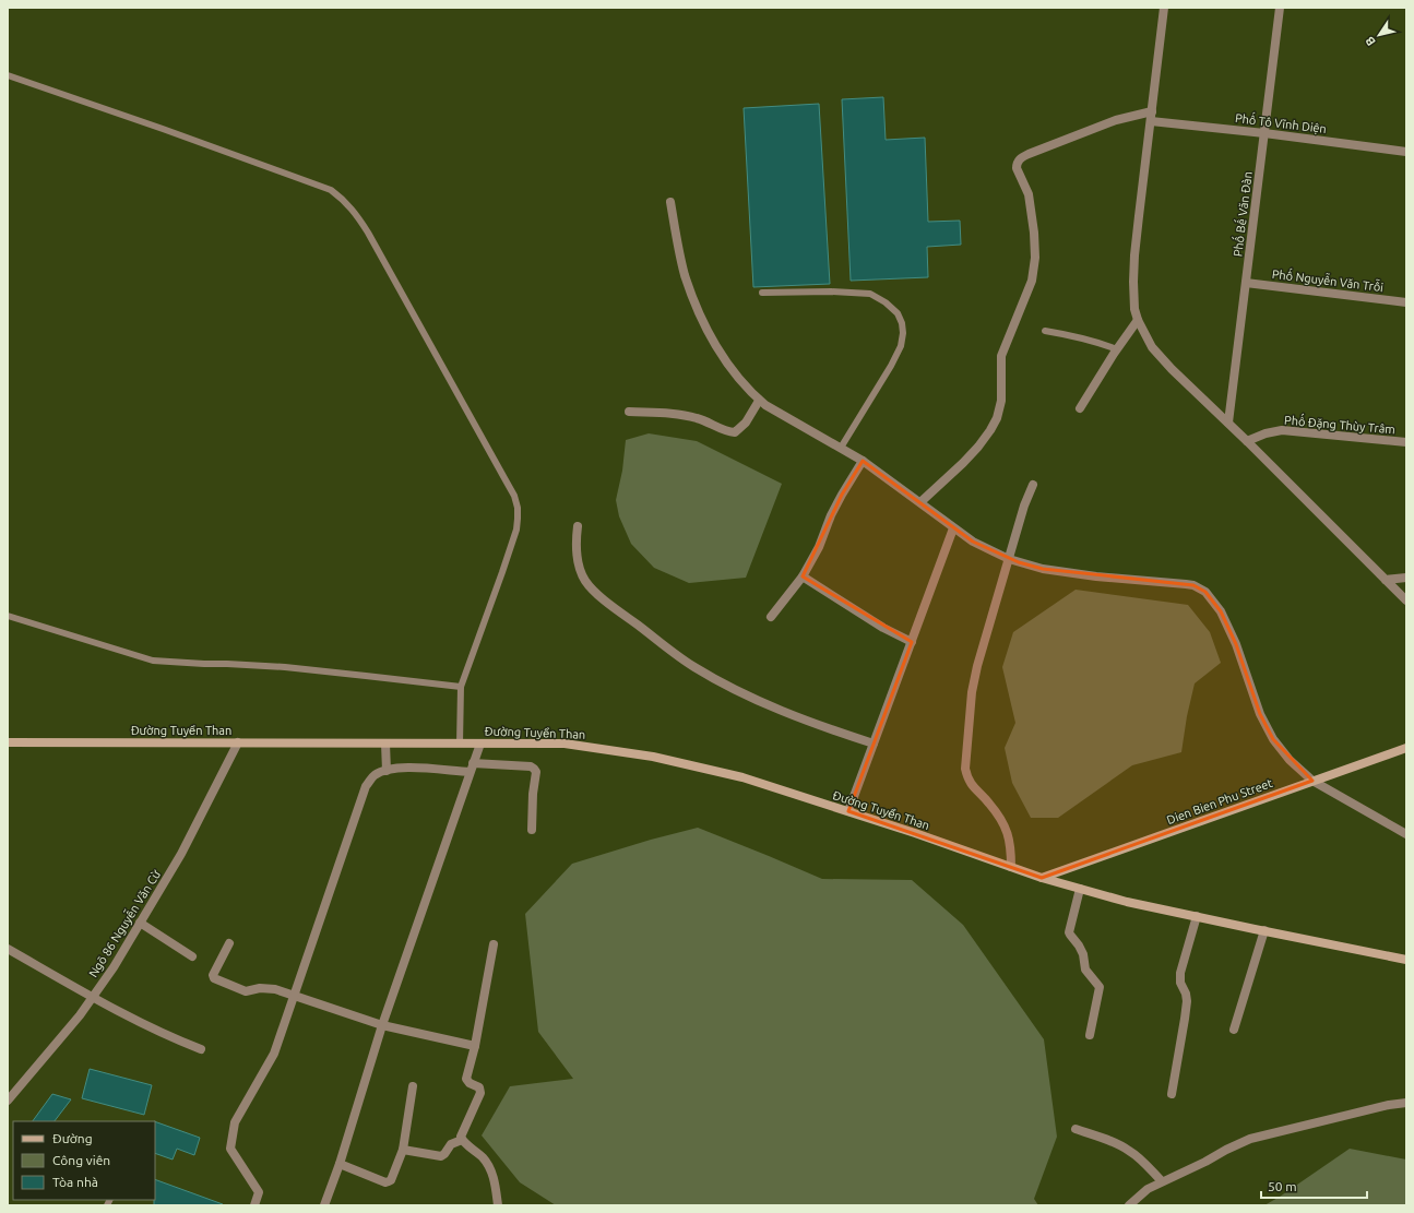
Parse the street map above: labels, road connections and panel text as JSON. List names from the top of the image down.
{
  "streets": {
    "street": [
      "Phố Tô Vĩnh Diện",
      "Phố Bế Văn Đàn",
      "Phố Nguyễn Văn Trỗi",
      "Phố Đặng Thùy Trâm",
      "Đường Tuyển Than",
      "Dien Bien Phu Street",
      "Ngõ 86 Nguyễn Văn Cừ"
    ]
  },
  "crossings": [
    ["Phố Tô Vĩnh Diện", "Phố Bế Văn Đàn"],
    ["Phố Bế Văn Đàn", "Phố Nguyễn Văn Trỗi"],
    ["Đường Tuyển Than", "Dien Bien Phu Street"],
    ["Đường Tuyển Than", "Ngõ 86 Nguyễn Văn Cừ"]
  ],
  "legend": ["Đường", "Công viên", "Tòa nhà"],
  "scale_bar": "50 m",
  "north": "bottom left"
}
